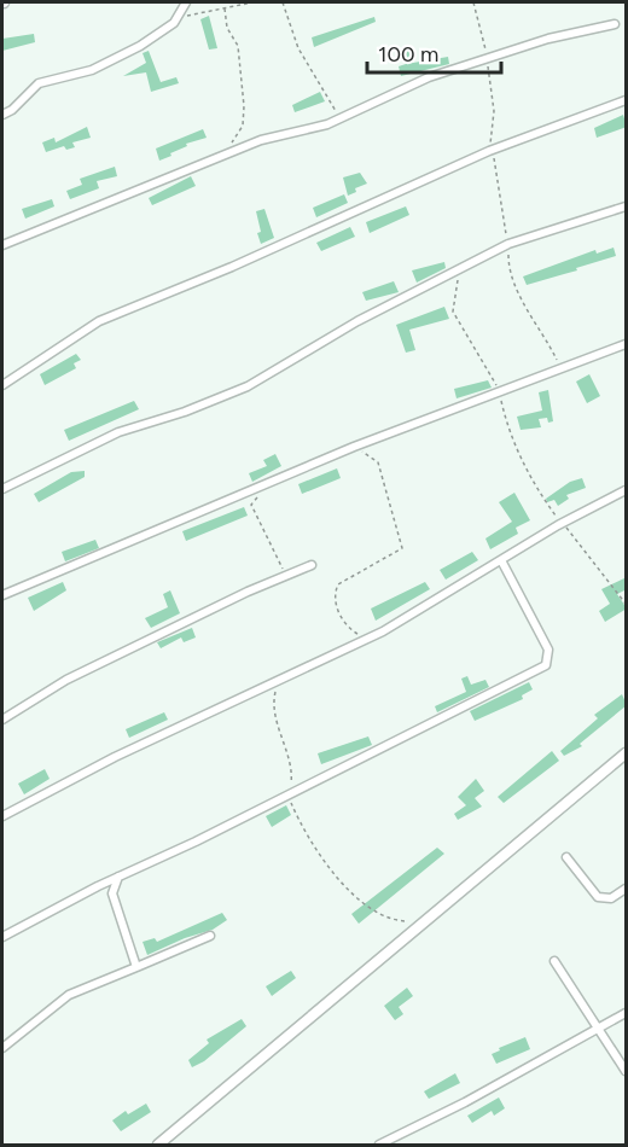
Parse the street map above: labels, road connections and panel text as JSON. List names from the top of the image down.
{
  "scale_bar": "100 m"
}
